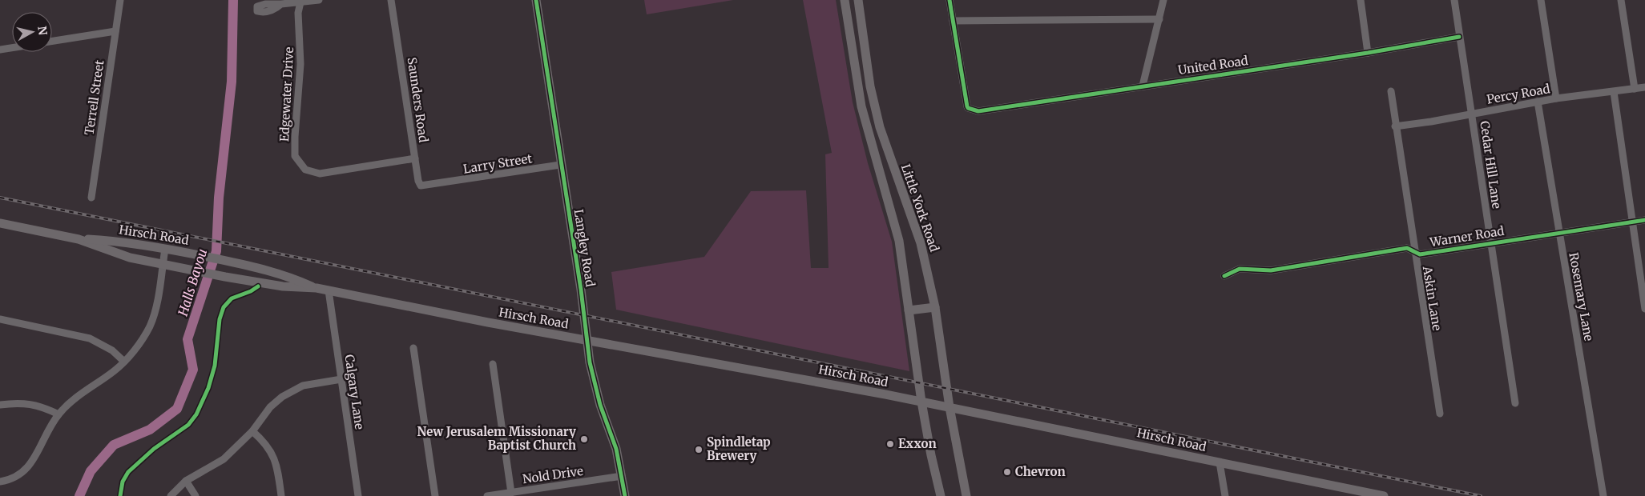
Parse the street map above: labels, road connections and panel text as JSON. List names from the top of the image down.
{
  "streets": {
    "main road": ["Little York Road", "Hirsch Road", "Langley Road"],
    "street": [
      "United Road",
      "Edgewater Drive",
      "Percy Road",
      "Terrell Street",
      "Saunders Road",
      "Larry Street",
      "Cedar Hill Lane",
      "Warner Road",
      "Rosemary Lane",
      "Askin Lane",
      "Calgary Lane",
      "Nold Drive"
    ]
  },
  "crossings": [
    ["United Road", "Cedar Hill Lane"],
    ["Edgewater Drive", "Saunders Road"],
    ["Percy Road", "Cedar Hill Lane"],
    ["Percy Road", "Rosemary Lane"],
    ["Percy Road", "Askin Lane"],
    ["Saunders Road", "Larry Street"],
    ["Larry Street", "Langley Road"],
    ["Cedar Hill Lane", "Warner Road"],
    ["Little York Road", "Hirsch Road"],
    ["Hirsch Road", "Langley Road"],
    ["Hirsch Road", "Calgary Lane"],
    ["Warner Road", "Rosemary Lane"],
    ["Warner Road", "Askin Lane"],
    ["Langley Road", "Nold Drive"]
  ],
  "water": ["Halls Bayou"],
  "places": [
    "New Jerusalem Missionary Baptist Church",
    "Exxon",
    "Spindletap Brewery",
    "Chevron"
  ],
  "north": "right"
}
